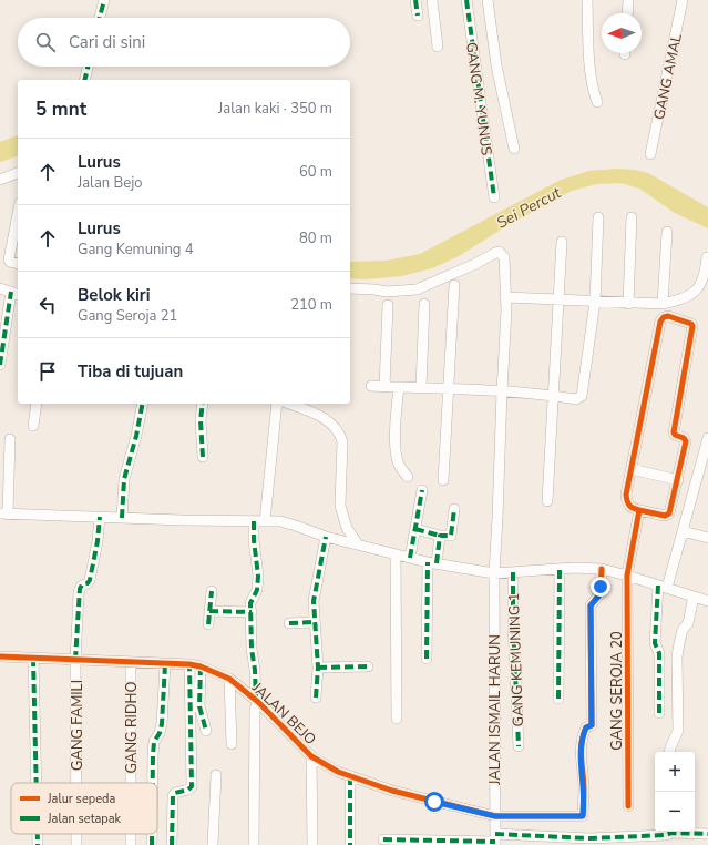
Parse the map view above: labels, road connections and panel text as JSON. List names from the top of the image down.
{
  "streets": {
    "street": [
      "GANG AMAL",
      "GANG M. YUNUS",
      "GANG KEMUNING 1",
      "GANG SEROJA 20",
      "JALAN ISMAIL HARUN",
      "JALAN BEJO",
      "GANG FAMILI",
      "GANG RIDHO"
    ]
  },
  "crossings": [
    ["JALAN ISMAIL HARUN", "JALAN BEJO"],
    ["JALAN BEJO", "GANG FAMILI"],
    ["JALAN BEJO", "GANG RIDHO"]
  ],
  "water": ["Sei Percut"],
  "legend": ["Jalur sepeda", "Jalan setapak"],
  "north": "left",
  "page": {
    "search": "Cari di sini",
    "heading": ["5 mnt", "Jalan kaki · 350 m"],
    "list": [
      ["Lurus", "Jalan Bejo", "60 m"],
      ["Lurus", "Gang Kemuning 4", "80 m"],
      ["Belok kiri", "Gang Seroja 21", "210 m"],
      "Tiba di tujuan"
    ],
    "map_buttons": ["+", "−"]
  }
}
